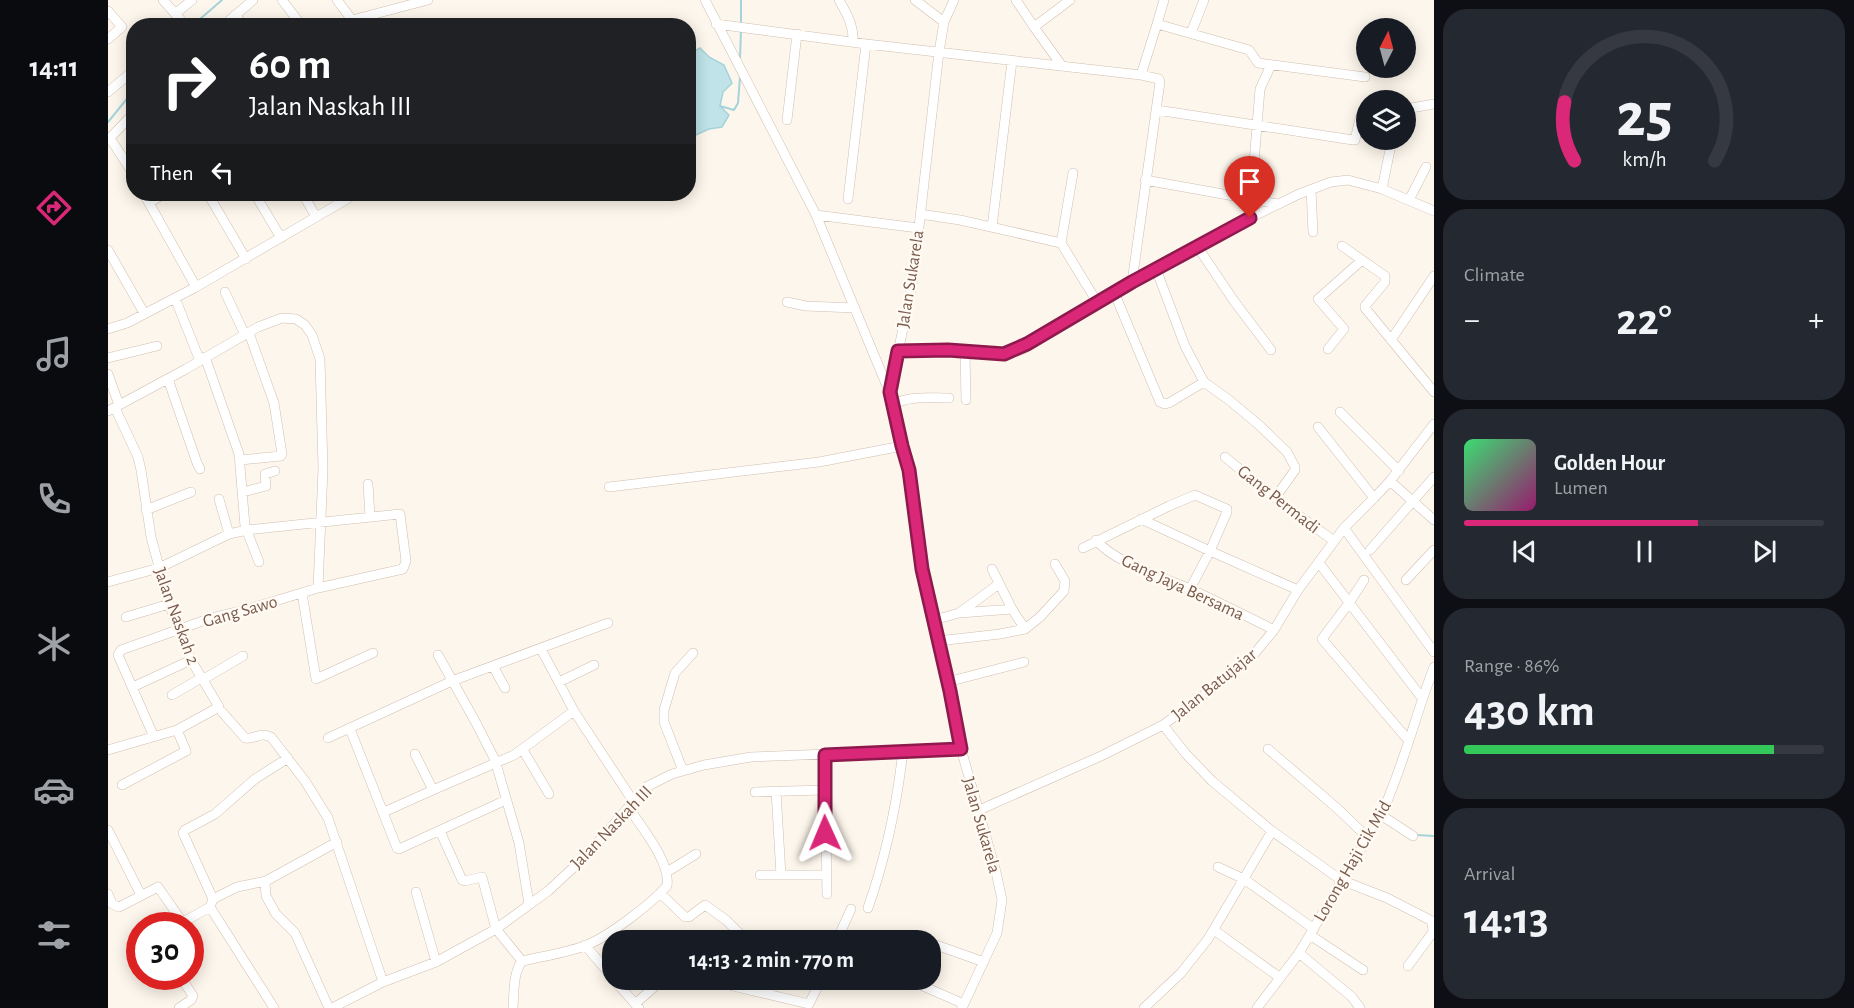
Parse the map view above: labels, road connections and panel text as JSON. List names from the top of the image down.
{
  "streets": {
    "street": [
      "Jalan Sukarela",
      "Gang Permadi",
      "Gang Jaya Bersama",
      "Gang Sawo",
      "Jalan Naskah 2",
      "Jalan Batujajar",
      "Jalan Naskah III",
      "Lorong Haji Cik Mid"
    ]
  },
  "crossings": [
    ["Jalan Sukarela", "Jalan Batujajar"],
    ["Jalan Sukarela", "Jalan Naskah III"],
    ["Gang Permadi", "Jalan Batujajar"],
    ["Gang Jaya Bersama", "Jalan Batujajar"],
    ["Gang Sawo", "Jalan Naskah 2"]
  ],
  "north": "top",
  "page": {
    "tabs": "14:11",
    "turn": ["60 m", "Jalan Naskah III"],
    "then": "Then",
    "tile": [
      "Climate",
      ["Range · 86%", "430 km"],
      ["Arrival", "14:13"]
    ],
    "heat": ["−", "22°", "+"],
    "song": ["Golden Hour", "Lumen"],
    "limit": "30",
    "trip": "14:13 · 2 min · 770 m",
    "gauge": ["25", "km/h"]
  }
}
